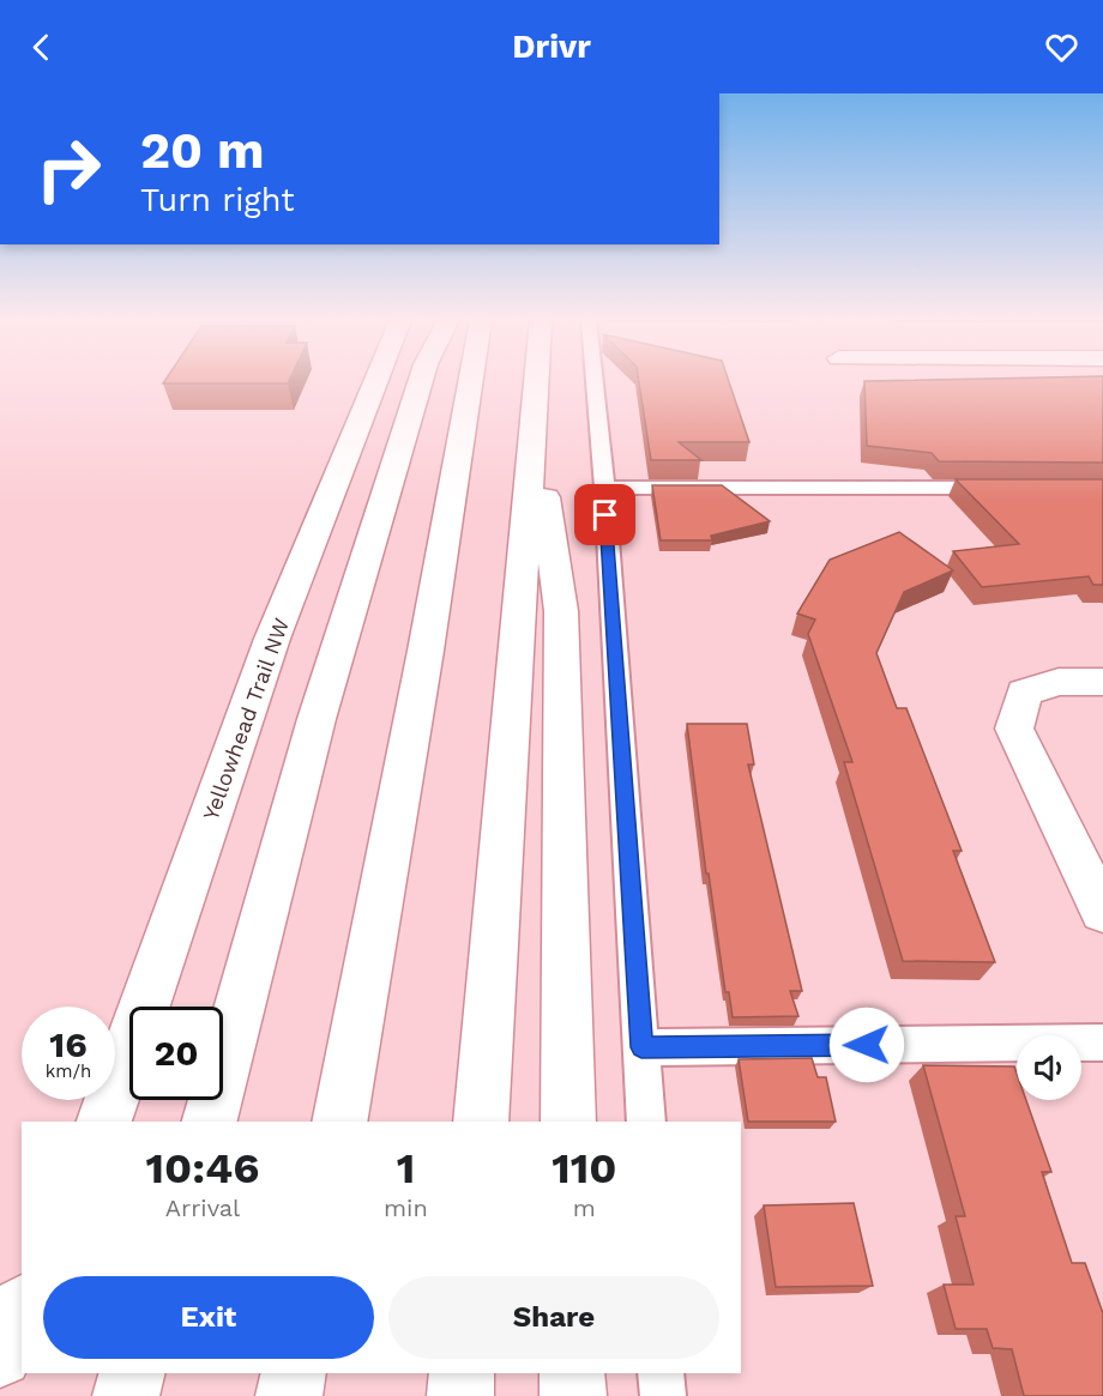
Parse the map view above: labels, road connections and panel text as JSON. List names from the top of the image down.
{
  "streets": {
    "main road": ["Yellowhead Trail NW"]
  },
  "page": {
    "header": "Drivr",
    "turn": ["20 m", "Turn right"],
    "speed": "16 km/h",
    "limit": "20",
    "eta": [
      "10:46",
      "Arrival",
      "1",
      "min",
      "110",
      "m"
    ],
    "buttons": ["Exit", "Share"]
  }
}
